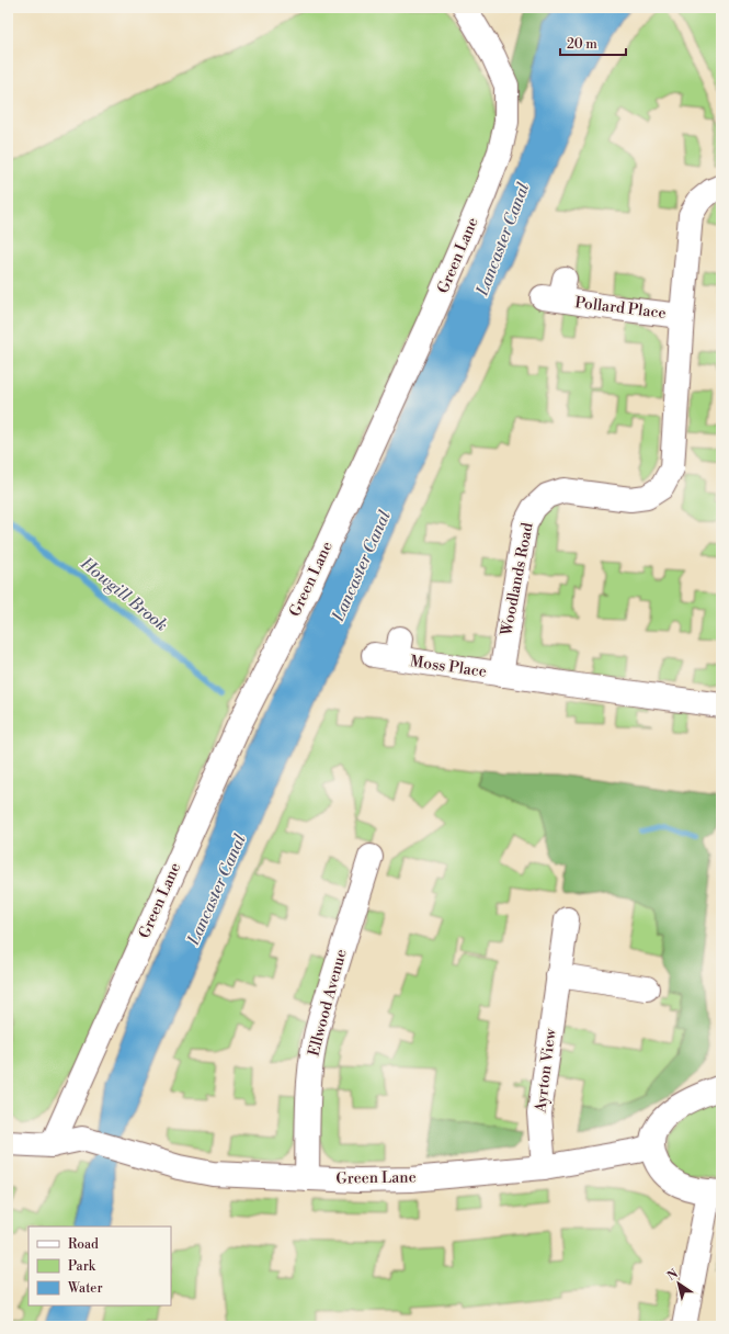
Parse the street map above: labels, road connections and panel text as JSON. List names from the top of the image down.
{
  "streets": {
    "street": [
      "Green Lane",
      "Pollard Place",
      "Woodlands Road",
      "Moss Place",
      "Ellwood Avenue",
      "Ayrton View"
    ]
  },
  "crossings": [
    ["Green Lane", "Ellwood Avenue"],
    ["Green Lane", "Ayrton View"],
    ["Pollard Place", "Woodlands Road"],
    ["Woodlands Road", "Moss Place"]
  ],
  "water": ["Lancaster Canal", "Howgill Brook"],
  "legend": ["Road", "Park", "Water"],
  "scale_bar": "20 m",
  "north": "top left"
}
